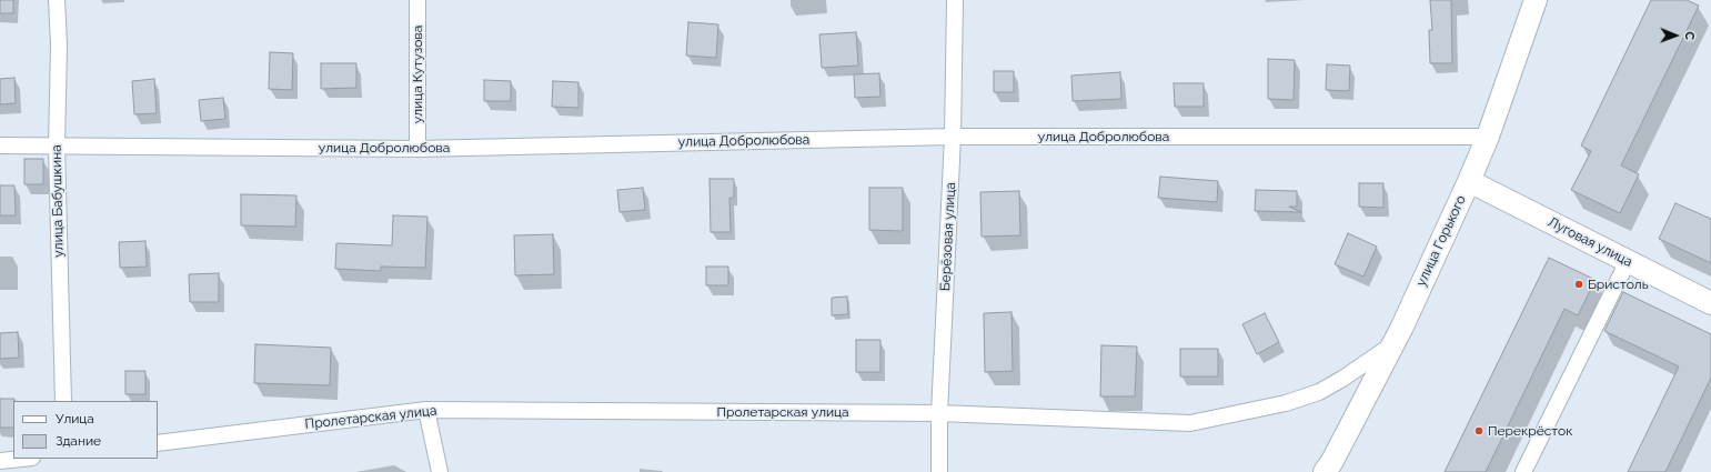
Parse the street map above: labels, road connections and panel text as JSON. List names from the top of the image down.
{
  "streets": {
    "main road": ["улица Горького", "Луговая улица"],
    "street": [
      "улица Кутузова",
      "улица Добролюбова",
      "улица Бабушкина",
      "Берёзовая улица",
      "Пролетарская улица"
    ]
  },
  "crossings": [
    ["улица Кутузова", "улица Добролюбова"],
    ["улица Добролюбова", "улица Бабушкина"],
    ["улица Добролюбова", "Берёзовая улица"],
    ["улица Добролюбова", "улица Горького"],
    ["Берёзовая улица", "Пролетарская улица"],
    ["улица Горького", "Луговая улица"],
    ["улица Горького", "Пролетарская улица"]
  ],
  "places": ["Бристоль", "Перекрёсток"],
  "legend": ["Улица", "Здание"],
  "north": "right"
}
